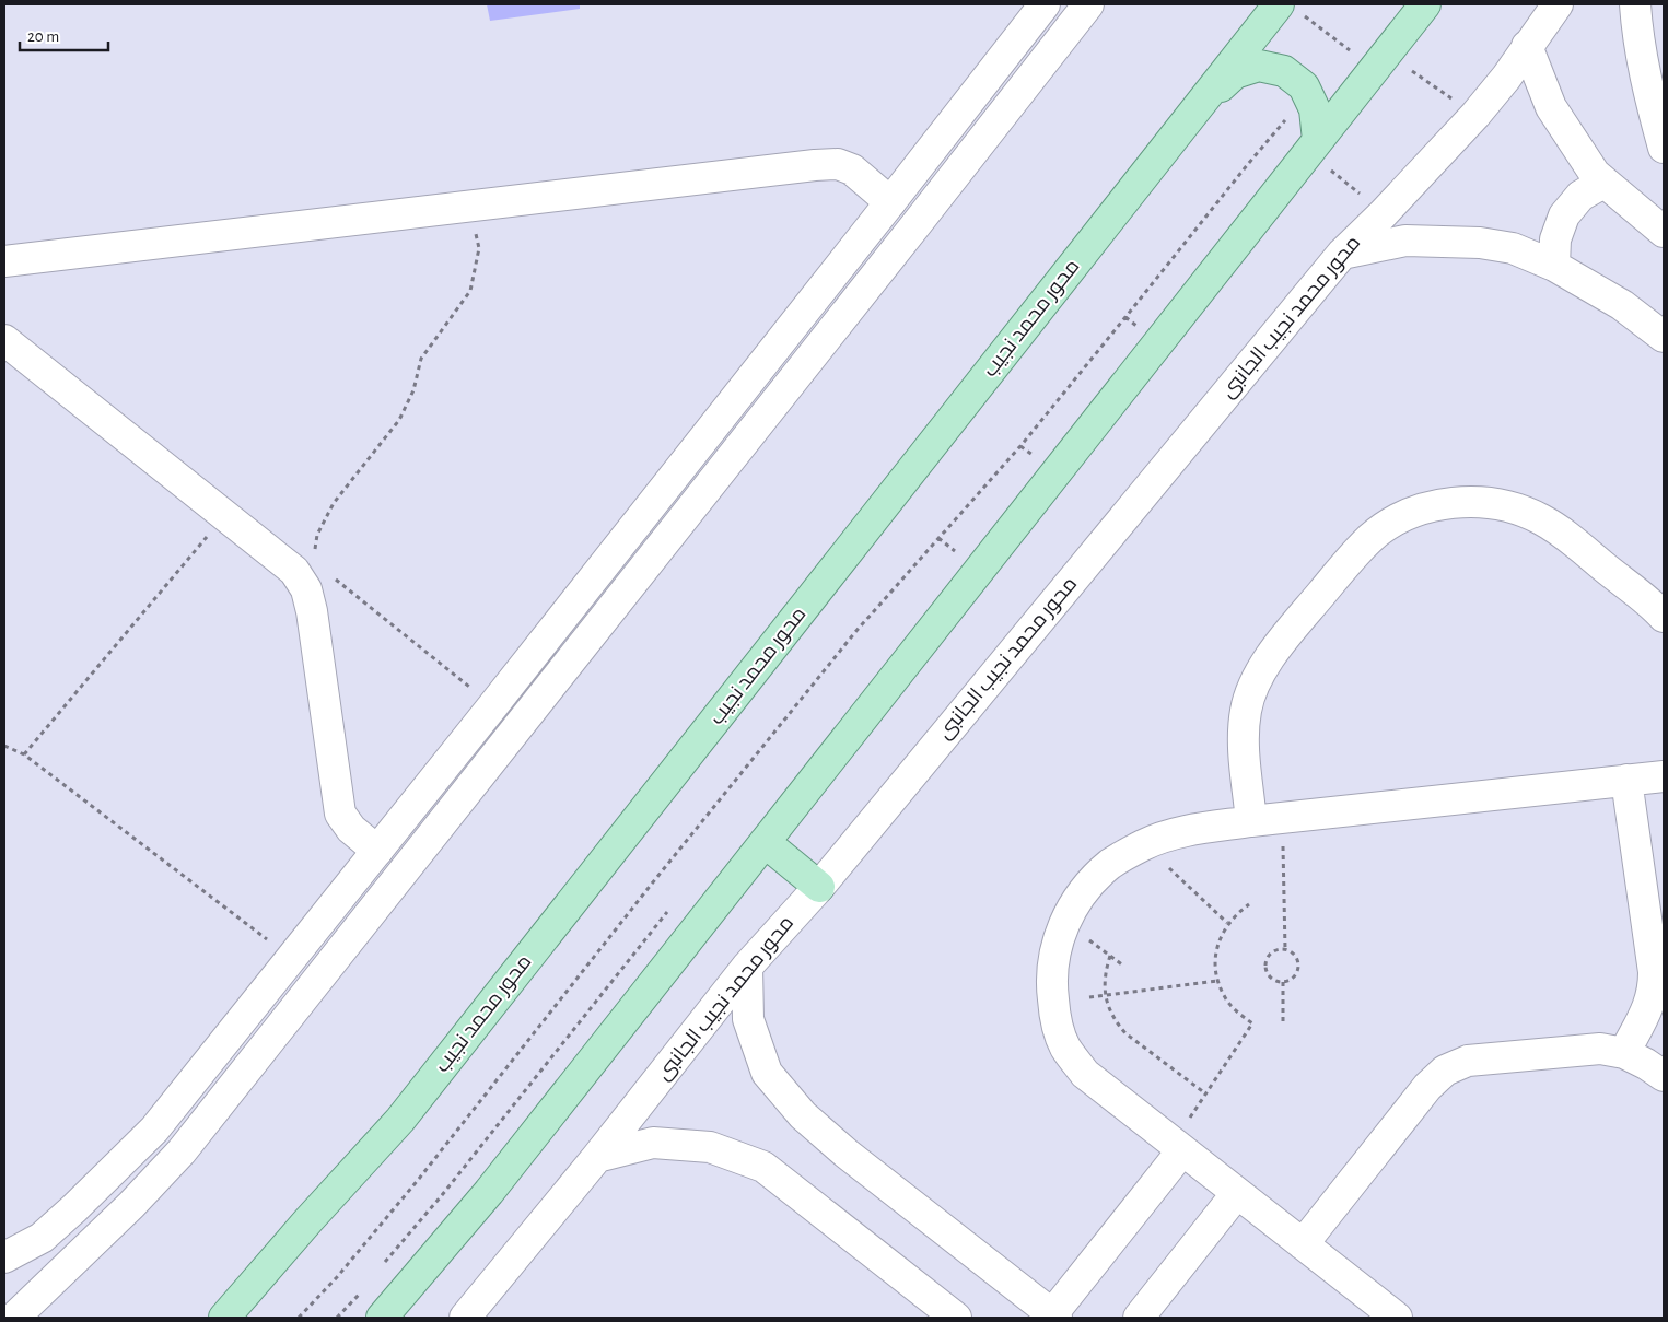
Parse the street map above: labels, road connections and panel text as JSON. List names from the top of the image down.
{
  "streets": {
    "main road": ["محور محمد نجيب"],
    "street": ["محور محمد نجيب الجانبى"]
  },
  "scale_bar": "20 m"
}
